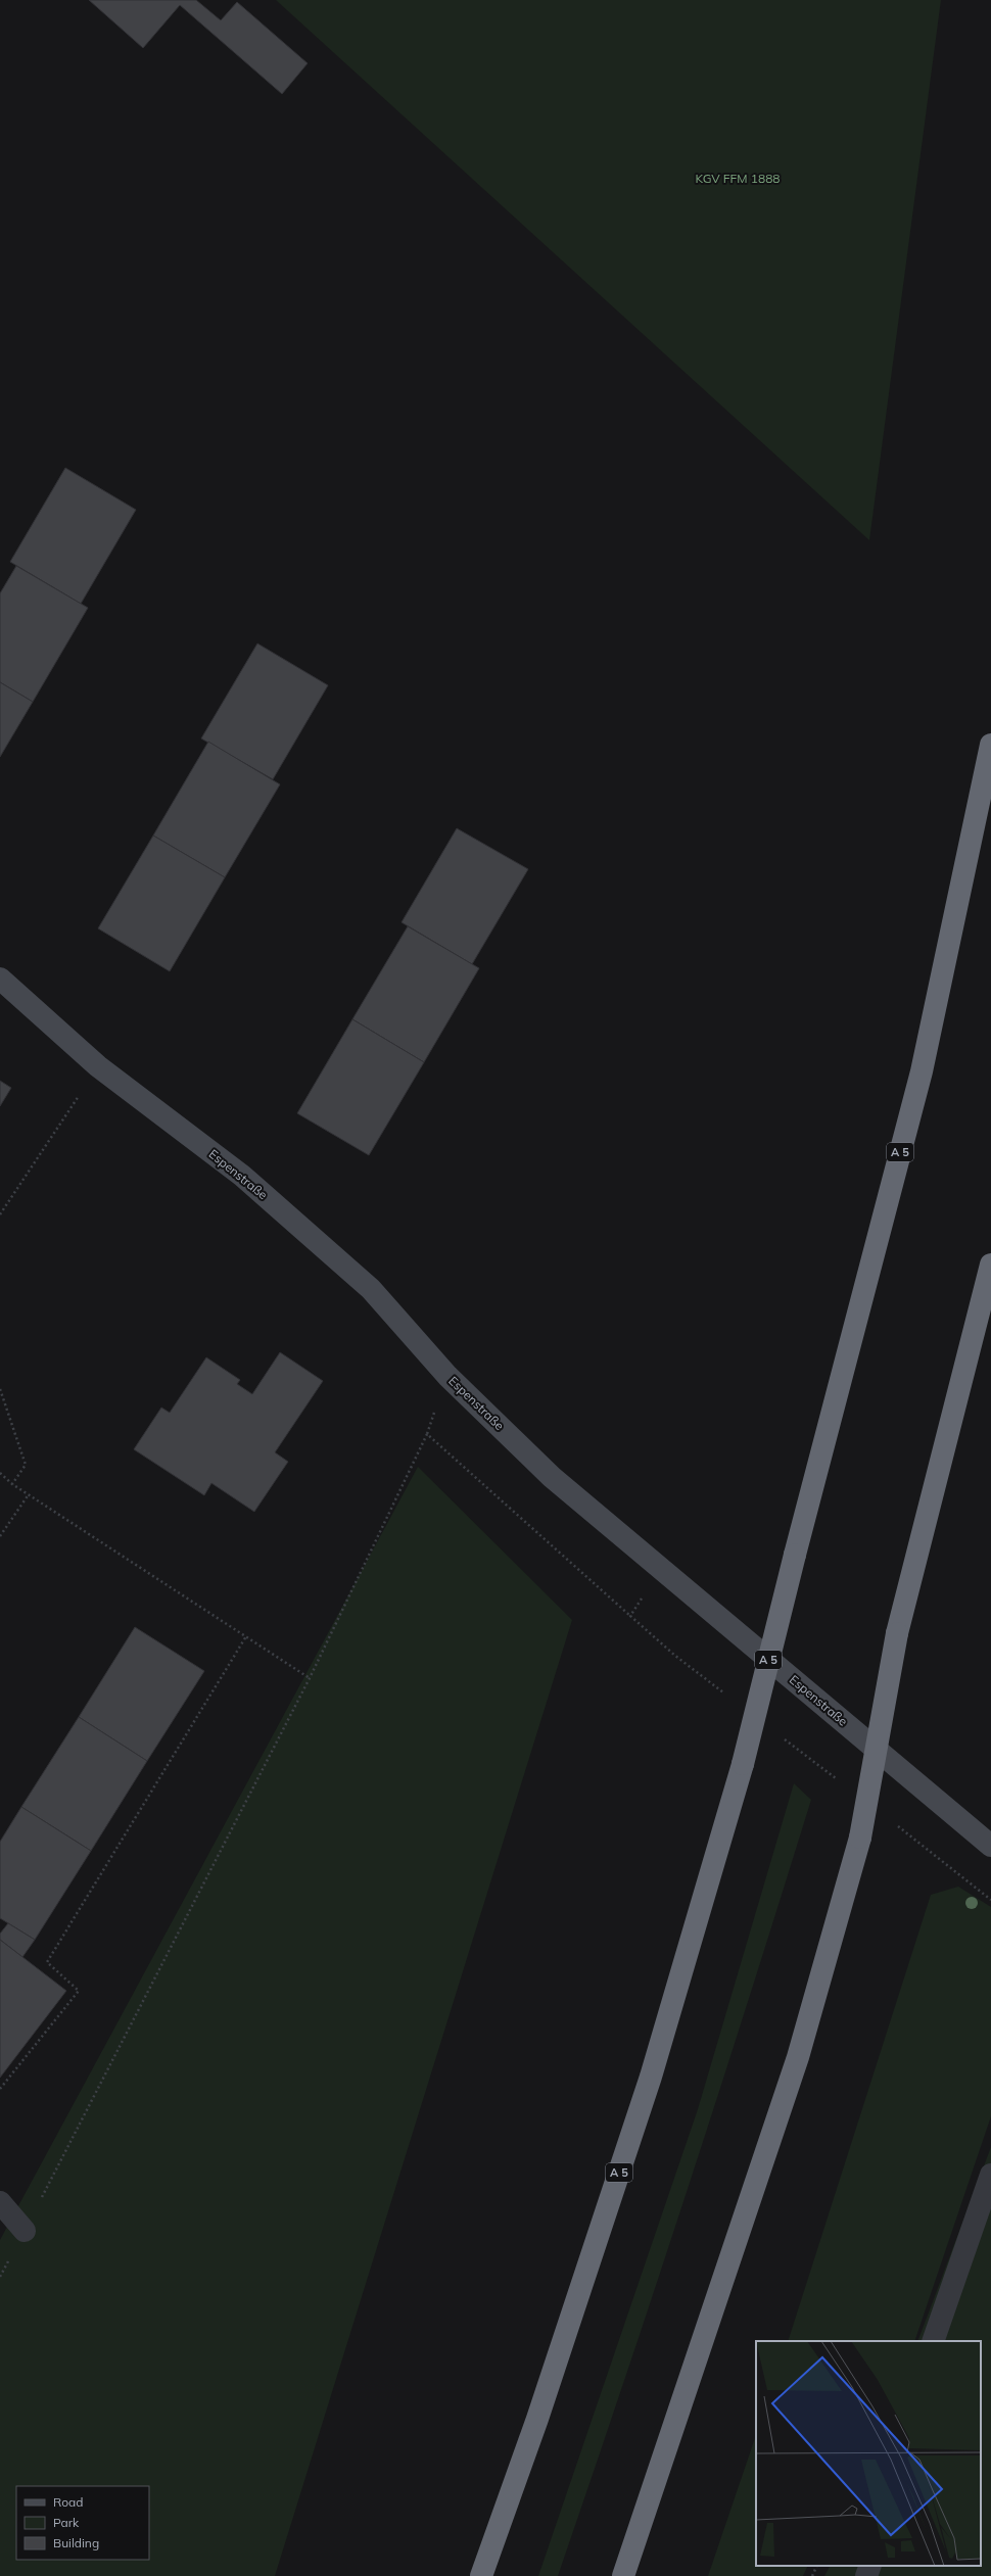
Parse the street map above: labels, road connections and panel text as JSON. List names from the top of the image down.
{
  "streets": {
    "highway": ["A 5"],
    "street": ["Espenstraße"]
  },
  "parks": ["KGV FFM 1888"],
  "legend": ["Road", "Park", "Building"]
}
